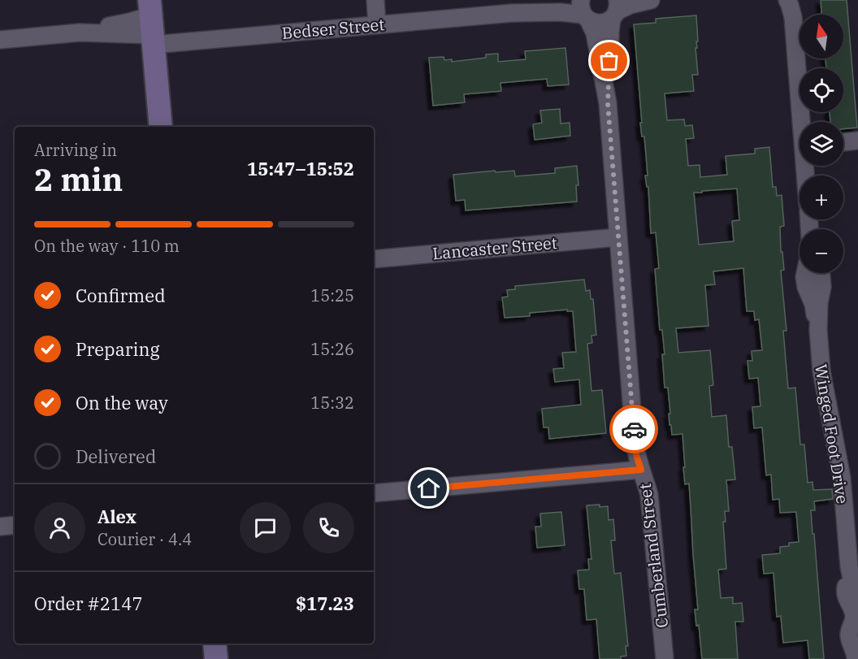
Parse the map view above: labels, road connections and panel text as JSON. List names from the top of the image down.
{
  "streets": {
    "street": [
      "Bedser Street",
      "Lancaster Street",
      "Winged Foot Drive",
      "Cumberland Street"
    ]
  },
  "crossings": [
    ["Bedser Street", "Cumberland Street"],
    ["Lancaster Street", "Cumberland Street"]
  ],
  "north": "top",
  "page": {
    "map_buttons": ["+", "−"],
    "heading": ["2 min", "Arriving in", "15:47–15:52"],
    "panel": [
      "Alex",
      "Courier · 4.4",
      "Order #2147",
      "$17.23"
    ],
    "bar": "On the way · 110 m",
    "list": [
      ["Confirmed", "15:25"],
      ["Preparing", "15:26"],
      ["On the way", "15:32"],
      "Delivered"
    ]
  }
}
